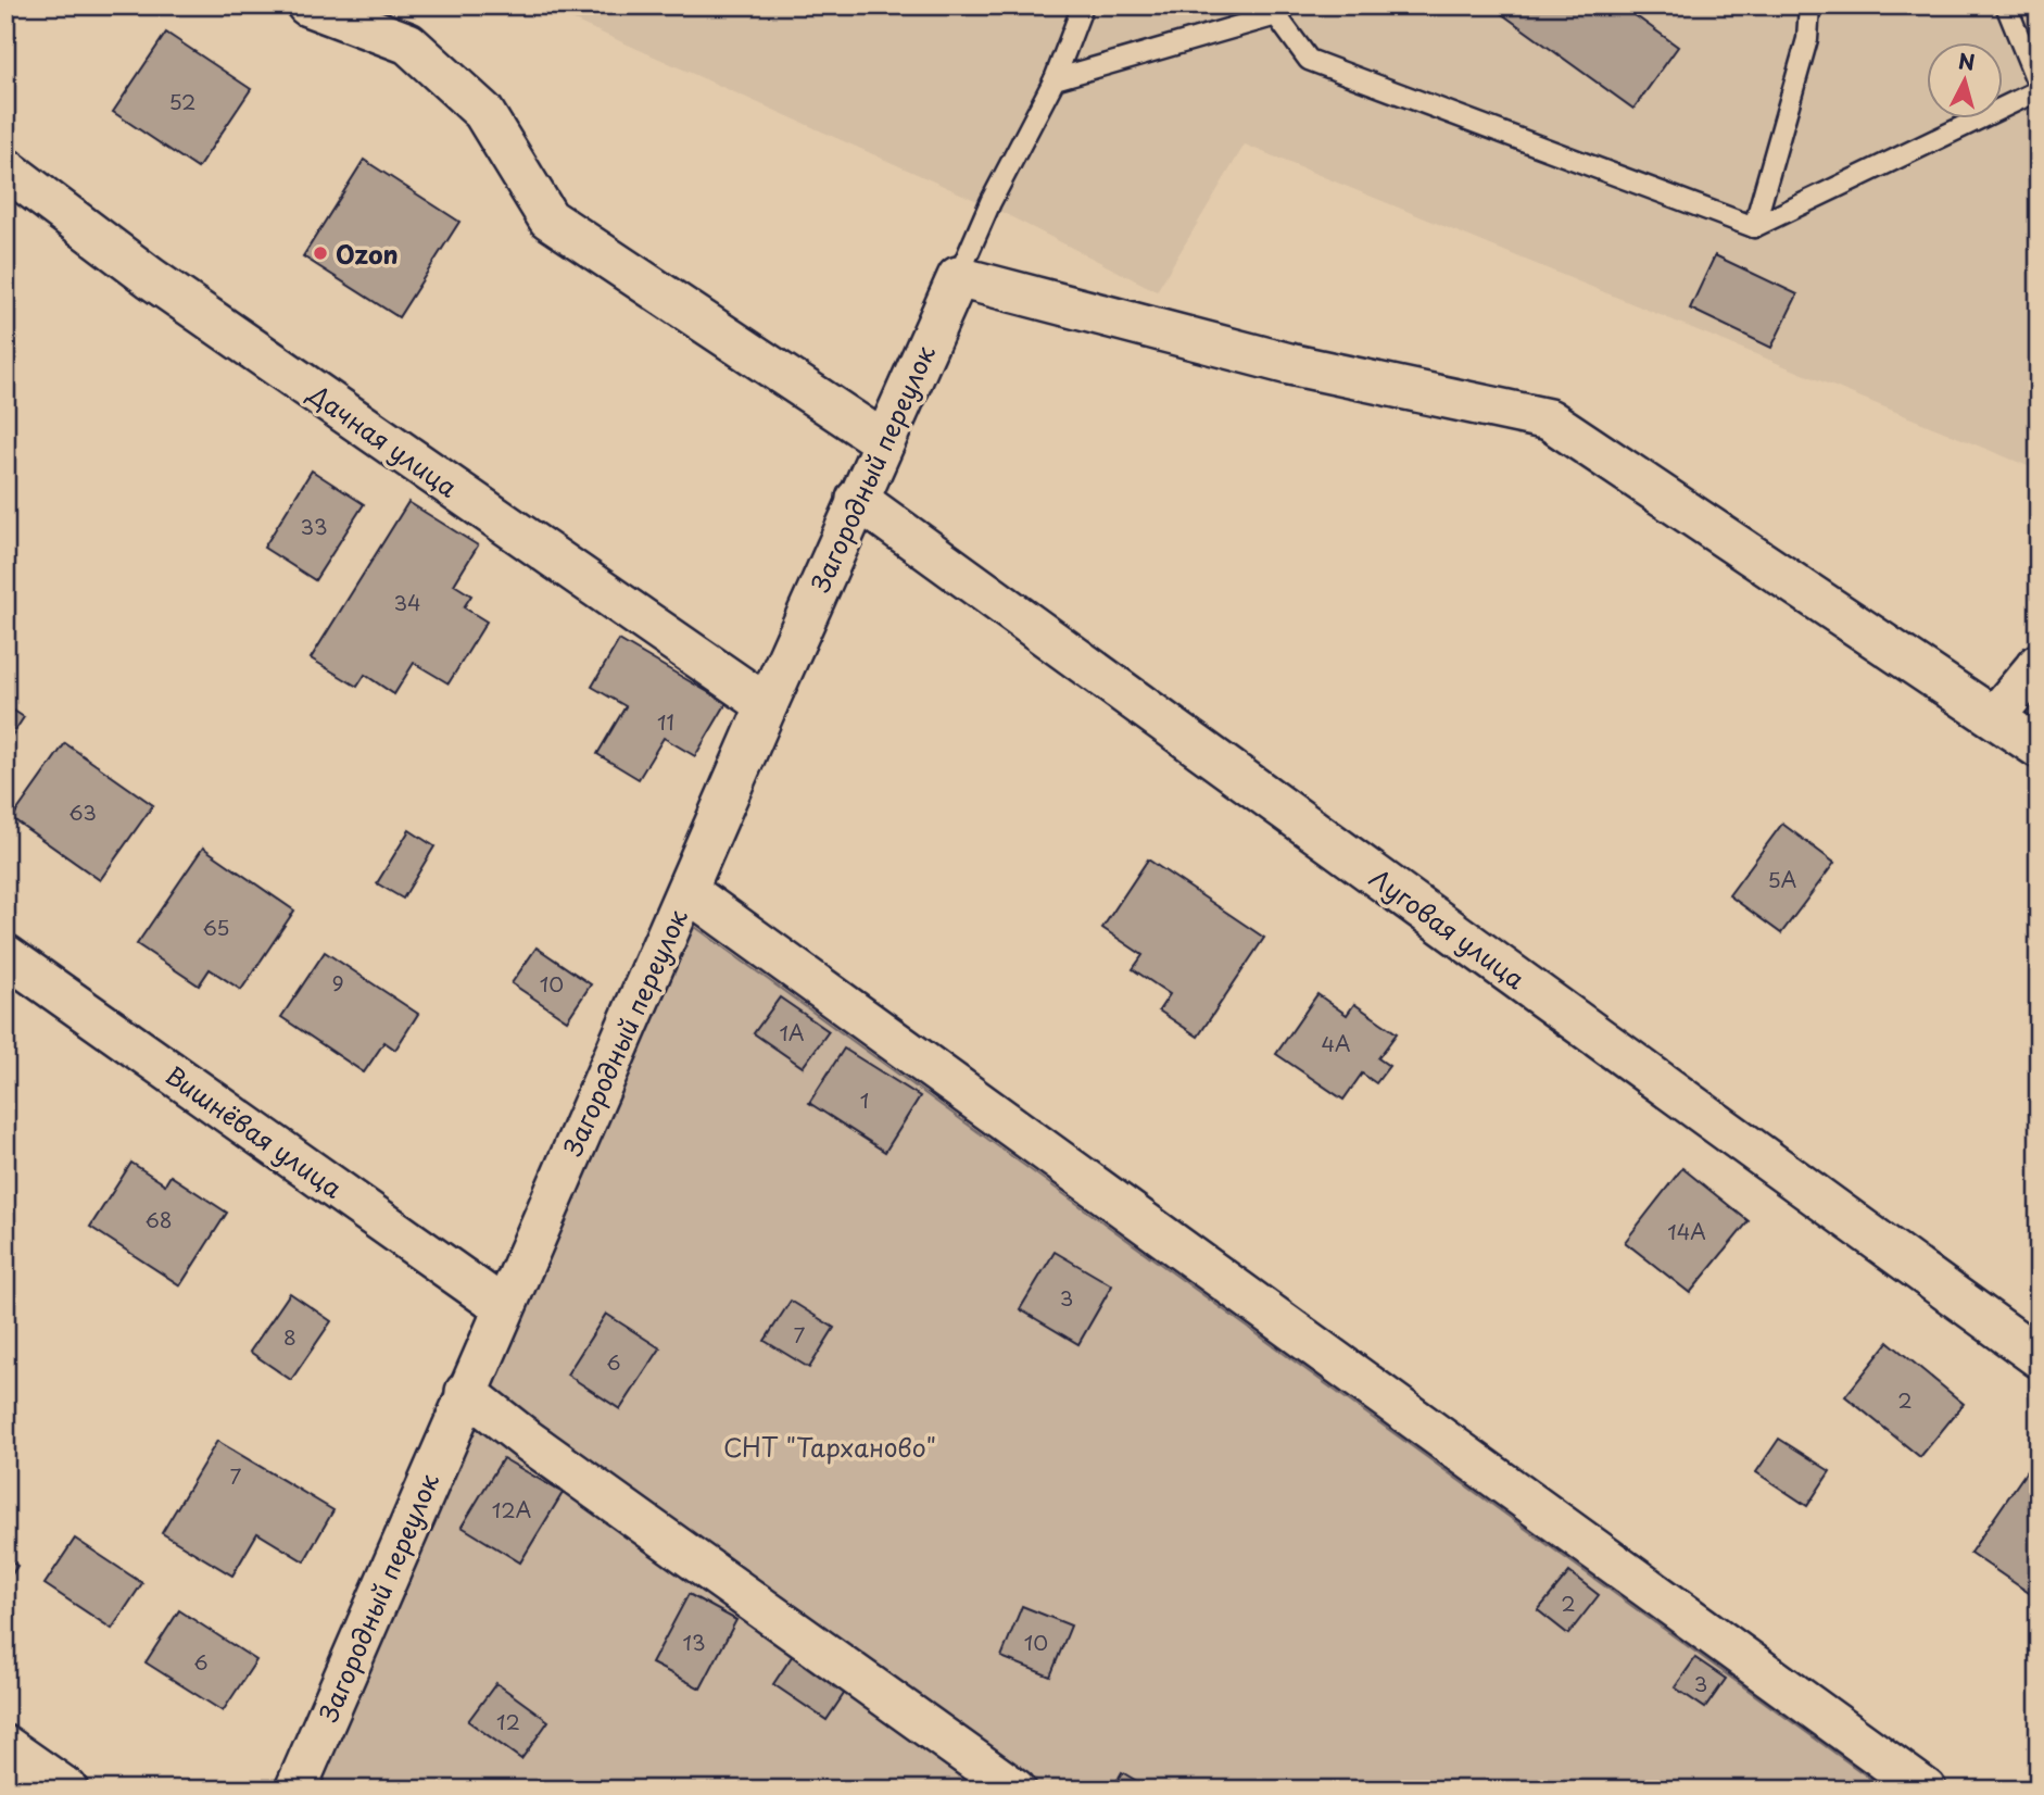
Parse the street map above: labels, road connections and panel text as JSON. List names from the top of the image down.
{
  "streets": {
    "street": [
      "Дачная улица",
      "Загородный переулок",
      "Луговая улица",
      "Вишнёвая улица"
    ]
  },
  "crossings": [
    ["Дачная улица", "Загородный переулок"],
    ["Загородный переулок", "Луговая улица"],
    ["Загородный переулок", "Вишнёвая улица"]
  ],
  "parks": ["СНТ \"Тарханово\""],
  "places": ["Ozon"],
  "house_numbers": [
    "52",
    "33",
    "34",
    "11",
    "63",
    "5А",
    "65",
    "9",
    "10",
    "1А",
    "4А",
    "1",
    "68",
    "14А",
    "3",
    "7",
    "8",
    "6",
    "2",
    "7",
    "12А",
    "2",
    "13",
    "10",
    "6",
    "3",
    "12"
  ],
  "north": "top"
}
